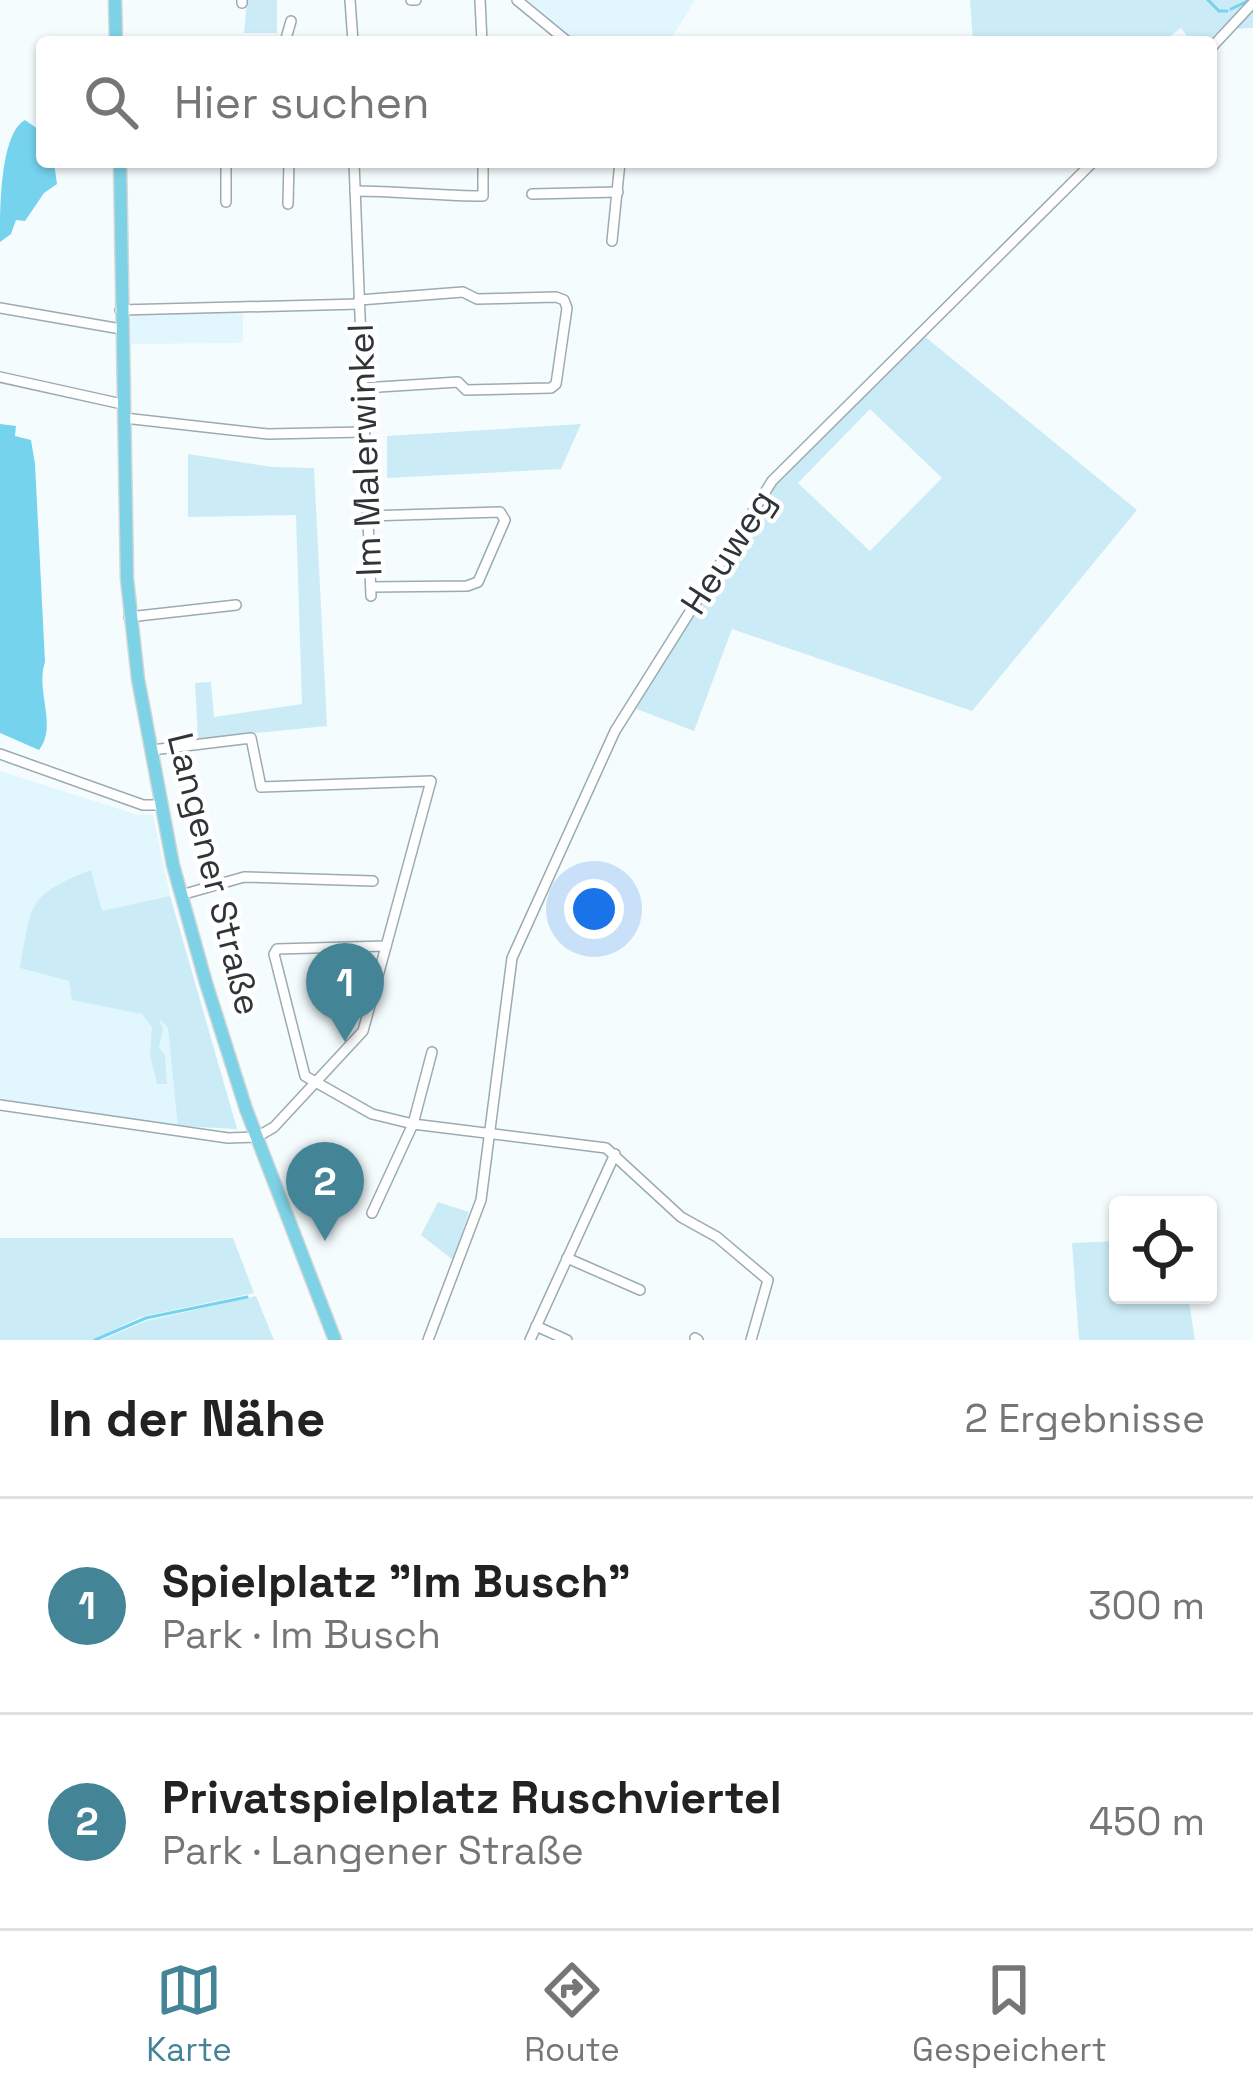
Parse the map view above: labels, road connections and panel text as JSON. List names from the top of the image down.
{
  "streets": {
    "main road": ["Langener Straße"],
    "street": ["Im Malerwinkel", "Heuweg"]
  },
  "page": {
    "search": "Hier suchen",
    "pins": ["1", "2"],
    "heading": ["In der Nähe", "2 Ergebnisse"],
    "list": [
      {
        "mark": "1",
        "name": "Spielplatz \"Im Busch\"",
        "note": "Park · Im Busch",
        "value": "300 m"
      },
      {
        "mark": "2",
        "name": "Privatspielplatz Ruschviertel",
        "note": "Park · Langener Straße",
        "value": "450 m"
      }
    ],
    "nav": ["Karte", "Route", "Gespeichert"]
  }
}
